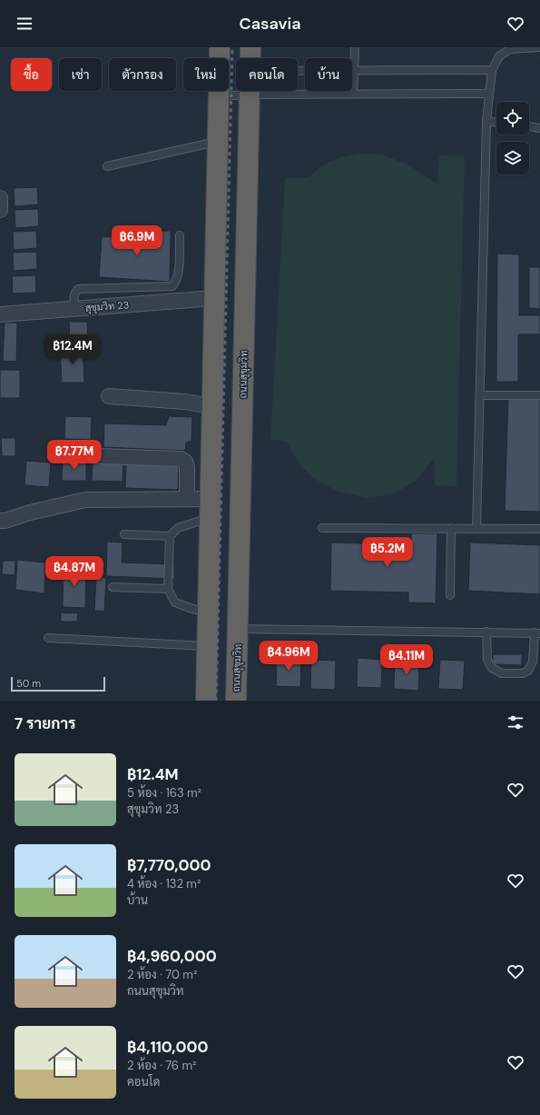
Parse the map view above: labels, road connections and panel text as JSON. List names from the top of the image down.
{
  "streets": {
    "highway": ["ถนนสุขุมวิท"],
    "street": ["สุขุมวิท 23"]
  },
  "scale_bar": "50 m",
  "page": {
    "header": "Casavia",
    "chip": [
      "ซื้อ",
      "เช่า",
      "ตัวกรอง",
      "ใหม่",
      "คอนโด",
      "บ้าน"
    ],
    "price": [
      "฿6.9M",
      "฿12.4M",
      "฿7.77M",
      "฿5.2M",
      "฿4.87M",
      "฿4.96M",
      "฿4.11M"
    ],
    "scale": "50 m",
    "heading": "7 รายการ",
    "list": [
      {
        "name": "฿12.4M",
        "note": "5 ห้อง · 163 m² · สุขุมวิท 23"
      },
      {
        "name": "฿7,770,000",
        "note": "4 ห้อง · 132 m² · บ้าน"
      },
      {
        "name": "฿4,960,000",
        "note": "2 ห้อง · 70 m² · ถนนสุขุมวิท"
      },
      {
        "name": "฿4,110,000",
        "note": "2 ห้อง · 76 m² · คอนโด"
      }
    ]
  }
}
